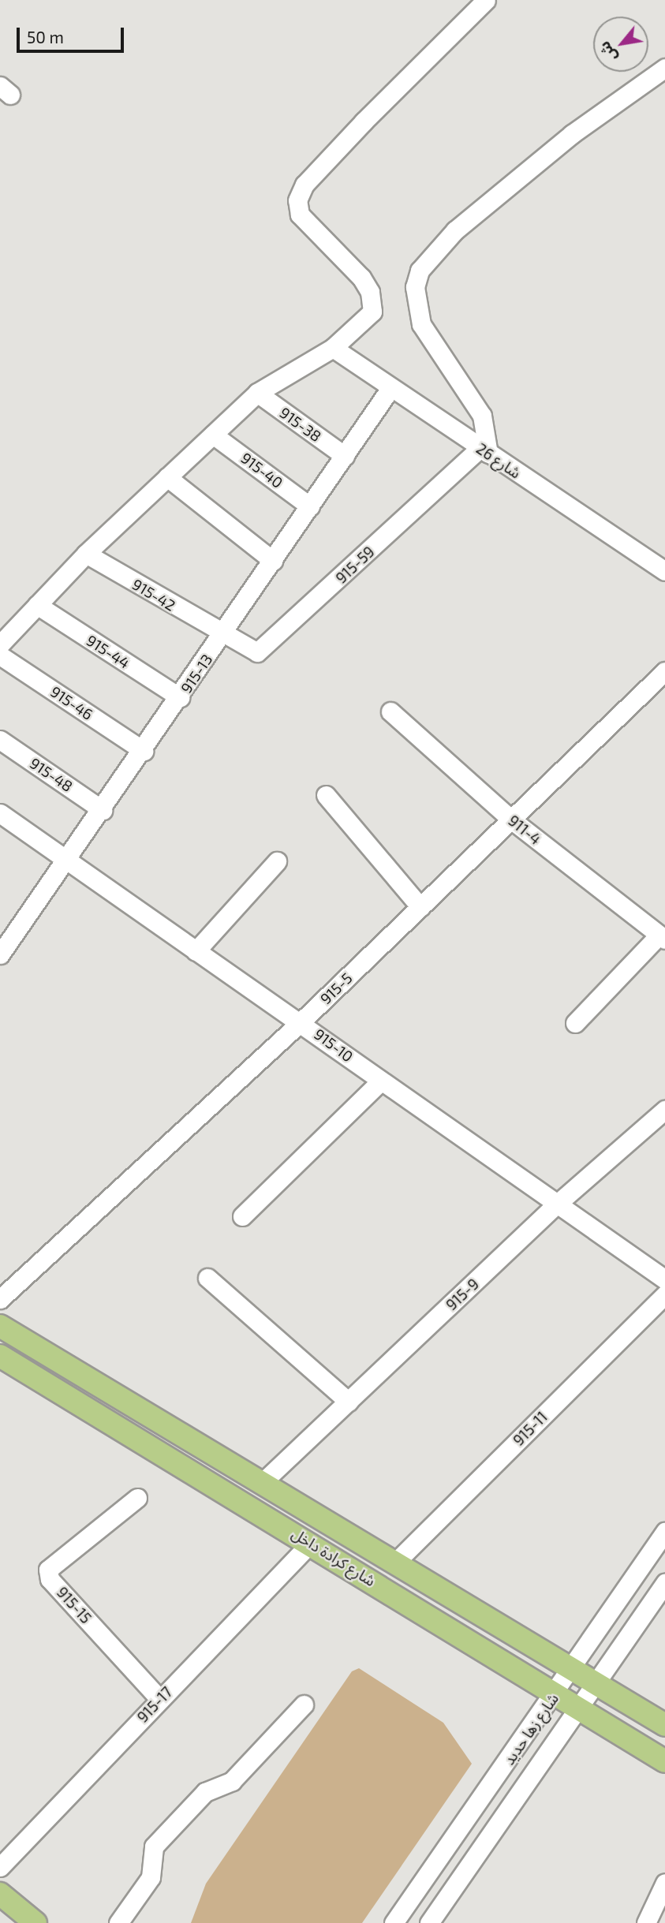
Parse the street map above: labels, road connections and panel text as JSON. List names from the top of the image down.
{
  "streets": {
    "main road": ["شارع كرادة داخل"],
    "street": [
      "915-38",
      "شارع 26",
      "915-40",
      "915-59",
      "915-42",
      "915-44",
      "915-13",
      "915-46",
      "915-48",
      "911-4",
      "915-5",
      "915-10",
      "915-9",
      "915-11",
      "915-15",
      "915-17",
      "شارع زها حديد"
    ]
  },
  "crossings": [
    ["915-38", "915-13"],
    ["شارع 26", "915-59"],
    ["شارع 26", "915-13"],
    ["915-40", "915-13"],
    ["915-59", "915-42"],
    ["915-59", "915-13"],
    ["915-42", "915-13"],
    ["915-44", "915-13"],
    ["915-13", "915-46"],
    ["915-13", "915-48"],
    ["915-13", "915-10"],
    ["911-4", "915-5"],
    ["915-5", "915-10"],
    ["915-10", "915-9"],
    ["915-9", "شارع كرادة داخل"],
    ["915-11", "شارع كرادة داخل"],
    ["شارع كرادة داخل", "915-17"],
    ["شارع كرادة داخل", "شارع زها حديد"],
    ["915-15", "915-17"]
  ],
  "scale_bar": "50 m",
  "north": "bottom left"
}
